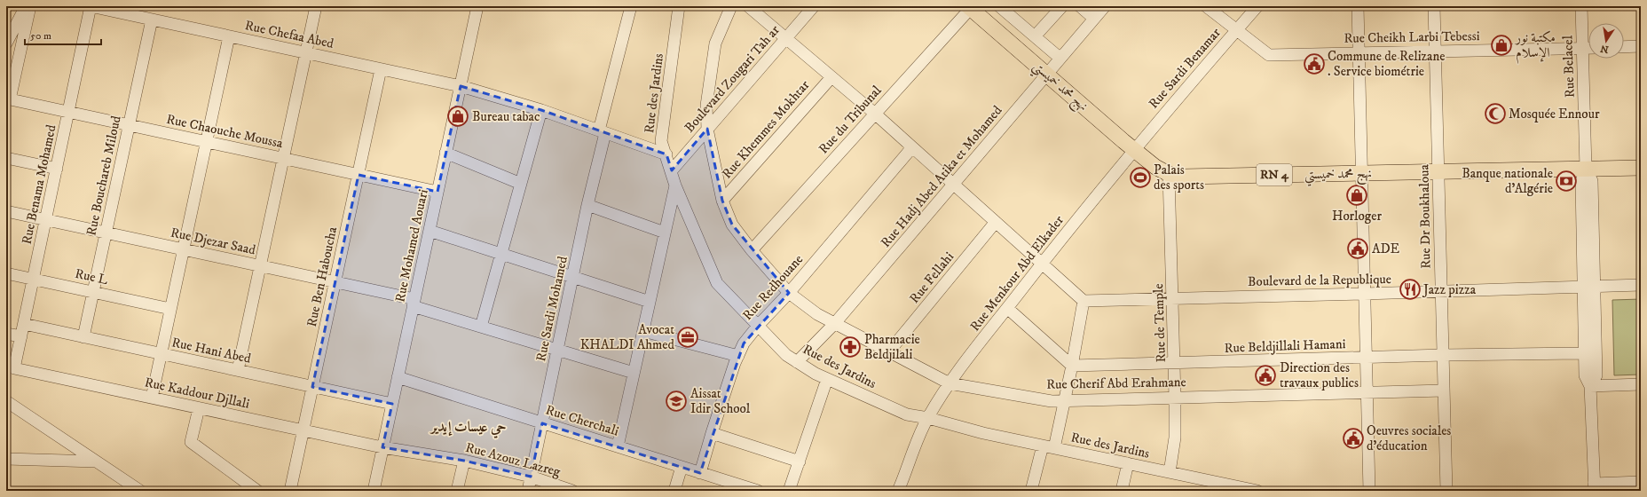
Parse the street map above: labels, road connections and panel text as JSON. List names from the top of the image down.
{
  "streets": {
    "main road": ["نهج محمد خميستي", "RN 4"],
    "street": [
      "Rue Chefaa Abed",
      "Rue Cheikh Larbi Tebessi",
      "Rue Belacel",
      "Rue Sardi Benamar",
      "Boulevard Zougari Tah ar",
      "Rue des Jardins",
      "Rue du Tribunal",
      "Rue Khemmes Mokhtar",
      "Rue Chaouche Moussa",
      "Rue Bouchareb Miloud",
      "Rue Hadj Abed Atika et Mohamed",
      "Rue Benama Mohamed",
      "Rue Dr Boukhaloua",
      "Rue Djezar Saad",
      "Rue Mohamed Aouari",
      "Rue Menkour Abd Elkader",
      "Rue L",
      "Rue Ben Haboucha",
      "Rue Fellahi",
      "Boulevard de la Republique",
      "Rue Redhouane",
      "Rue Sardi Mohamed",
      "Rue de Temple",
      "Rue Beldjillali Hamani",
      "Rue Hani Abed",
      "Rue Cherif Abd Erahmane",
      "Rue Kaddour Djllali",
      "Rue Cherchali",
      "Rue Azouz Lazreg"
    ]
  },
  "crossings": [
    ["Rue Chefaa Abed", "Rue des Jardins"],
    ["Rue Chefaa Abed", "Rue Bouchareb Miloud"],
    ["Rue Chefaa Abed", "Rue Benama Mohamed"],
    ["Rue Chefaa Abed", "Rue Mohamed Aouari"],
    ["Rue Chefaa Abed", "Rue Ben Haboucha"],
    ["Rue Chefaa Abed", "Rue Sardi Mohamed"],
    ["Rue Cheikh Larbi Tebessi", "Rue Belacel"],
    ["Rue Cheikh Larbi Tebessi", "Rue Sardi Benamar"],
    ["Rue Cheikh Larbi Tebessi", "Rue Dr Boukhaloua"],
    ["Rue Belacel", "نهج محمد خميستي"],
    ["Rue Sardi Benamar", "نهج محمد خميستي"],
    ["Rue Sardi Benamar", "Rue Menkour Abd Elkader"],
    ["Boulevard Zougari Tah ar", "Rue des Jardins"],
    ["Boulevard Zougari Tah ar", "Rue Cherif Abd Erahmane"],
    ["نهج محمد خميستي", "Rue du Tribunal"],
    ["نهج محمد خميستي", "Rue Hadj Abed Atika et Mohamed"],
    ["نهج محمد خميستي", "Rue Dr Boukhaloua"],
    ["نهج محمد خميستي", "Rue Menkour Abd Elkader"],
    ["نهج محمد خميستي", "Rue de Temple"],
    ["Rue des Jardins", "Rue Hadj Abed Atika et Mohamed"],
    ["Rue des Jardins", "Rue Menkour Abd Elkader"],
    ["Rue des Jardins", "Rue Redhouane"],
    ["Rue des Jardins", "Rue de Temple"],
    ["Rue du Tribunal", "Rue Cherif Abd Erahmane"],
    ["Rue Khemmes Mokhtar", "Rue Cherif Abd Erahmane"],
    ["Rue Chaouche Moussa", "Rue Bouchareb Miloud"],
    ["Rue Chaouche Moussa", "Rue Benama Mohamed"],
    ["Rue Chaouche Moussa", "Rue Mohamed Aouari"],
    ["Rue Chaouche Moussa", "Rue Ben Haboucha"],
    ["Rue Bouchareb Miloud", "Rue Djezar Saad"],
    ["Rue Bouchareb Miloud", "Rue L"],
    ["Rue Bouchareb Miloud", "Rue Hani Abed"],
    ["Rue Hadj Abed Atika et Mohamed", "Rue Cherif Abd Erahmane"],
    ["Rue Benama Mohamed", "Rue Djezar Saad"],
    ["Rue Benama Mohamed", "Rue L"],
    ["Rue Benama Mohamed", "Rue Hani Abed"],
    ["Rue Benama Mohamed", "Rue Kaddour Djllali"],
    ["Rue Dr Boukhaloua", "Boulevard de la Republique"],
    ["Rue Dr Boukhaloua", "Rue Beldjillali Hamani"],
    ["Rue Dr Boukhaloua", "Rue Cherif Abd Erahmane"],
    ["Rue Djezar Saad", "Rue Mohamed Aouari"],
    ["Rue Djezar Saad", "Rue Ben Haboucha"],
    ["Rue Djezar Saad", "Rue Sardi Mohamed"],
    ["Rue Mohamed Aouari", "Rue Hani Abed"],
    ["Rue Mohamed Aouari", "Rue Kaddour Djllali"],
    ["Rue Mohamed Aouari", "Rue Cherchali"],
    ["Rue Mohamed Aouari", "Rue Azouz Lazreg"],
    ["Rue Menkour Abd Elkader", "Rue Cherif Abd Erahmane"],
    ["Rue Ben Haboucha", "Rue Hani Abed"],
    ["Rue Ben Haboucha", "Rue Kaddour Djllali"],
    ["Rue Fellahi", "Rue Cherif Abd Erahmane"],
    ["Boulevard de la Republique", "Rue de Temple"],
    ["Rue Redhouane", "Rue Cherif Abd Erahmane"],
    ["Rue Redhouane", "Rue Cherchali"],
    ["Rue Sardi Mohamed", "Rue Cherchali"],
    ["Rue Sardi Mohamed", "Rue Azouz Lazreg"],
    ["Rue de Temple", "Rue Beldjillali Hamani"],
    ["Rue de Temple", "Rue Cherif Abd Erahmane"],
    ["Rue Kaddour Djllali", "Rue Azouz Lazreg"]
  ],
  "districts": ["حي عيسات إيدير"],
  "places": {
    "shop": ["مكتبة نور الإسلام", "Bureau tabac", "Horloger"],
    "public building": [
      "Commune de Relizane . Service biométrie",
      "ADE",
      "Direction des travaux publics",
      "Oeuvres sociales d'éducation"
    ],
    "mosque": ["Mosquée Ennour"],
    "sports": ["Palais des sports"],
    "bank": ["Banque nationale d'Algérie"],
    "restaurant": ["Jazz pizza"],
    "office": ["Avocat KHALDI Ahmed"],
    "pharmacy": ["Pharmacie Beldjilali"],
    "school or university": ["Aissat Idir School"]
  },
  "scale_bar": "50 m",
  "north": "bottom"
}
